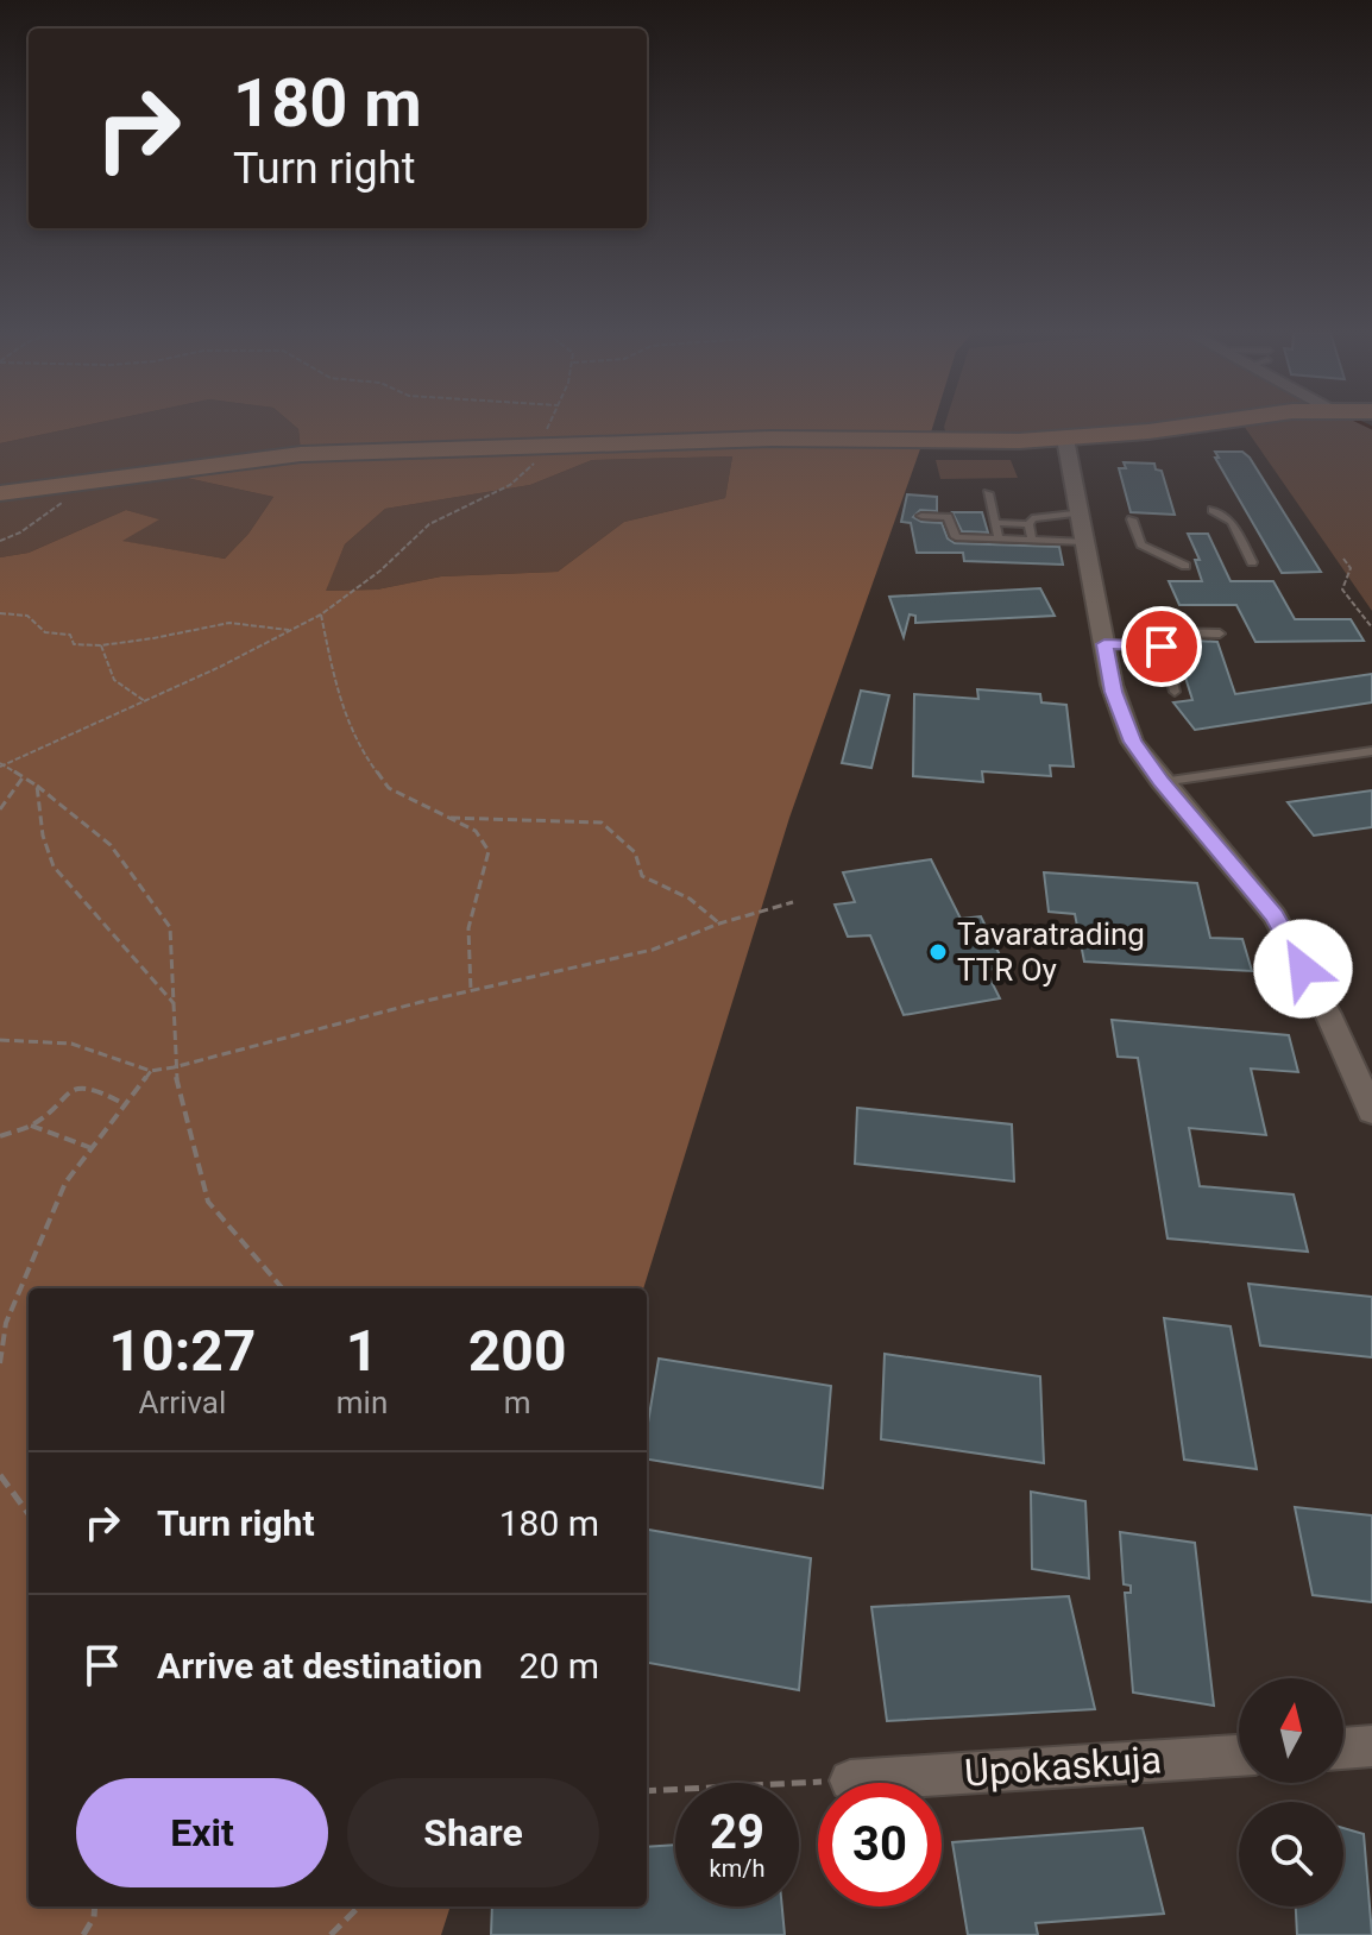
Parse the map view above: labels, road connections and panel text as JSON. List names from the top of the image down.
{
  "streets": {
    "street": ["Upokaskuja"]
  },
  "places": ["Tavaratrading TTR Oy"],
  "north": "top",
  "page": {
    "turn": ["180 m", "Turn right"],
    "eta": [
      "10:27",
      "Arrival",
      "1",
      "min",
      "200",
      "m"
    ],
    "list": [
      {
        "name": "Turn right",
        "value": "180 m"
      },
      {
        "name": "Arrive at destination",
        "value": "20 m"
      }
    ],
    "buttons": ["Exit", "Share"],
    "speed": "29 km/h",
    "limit": "30"
  }
}
